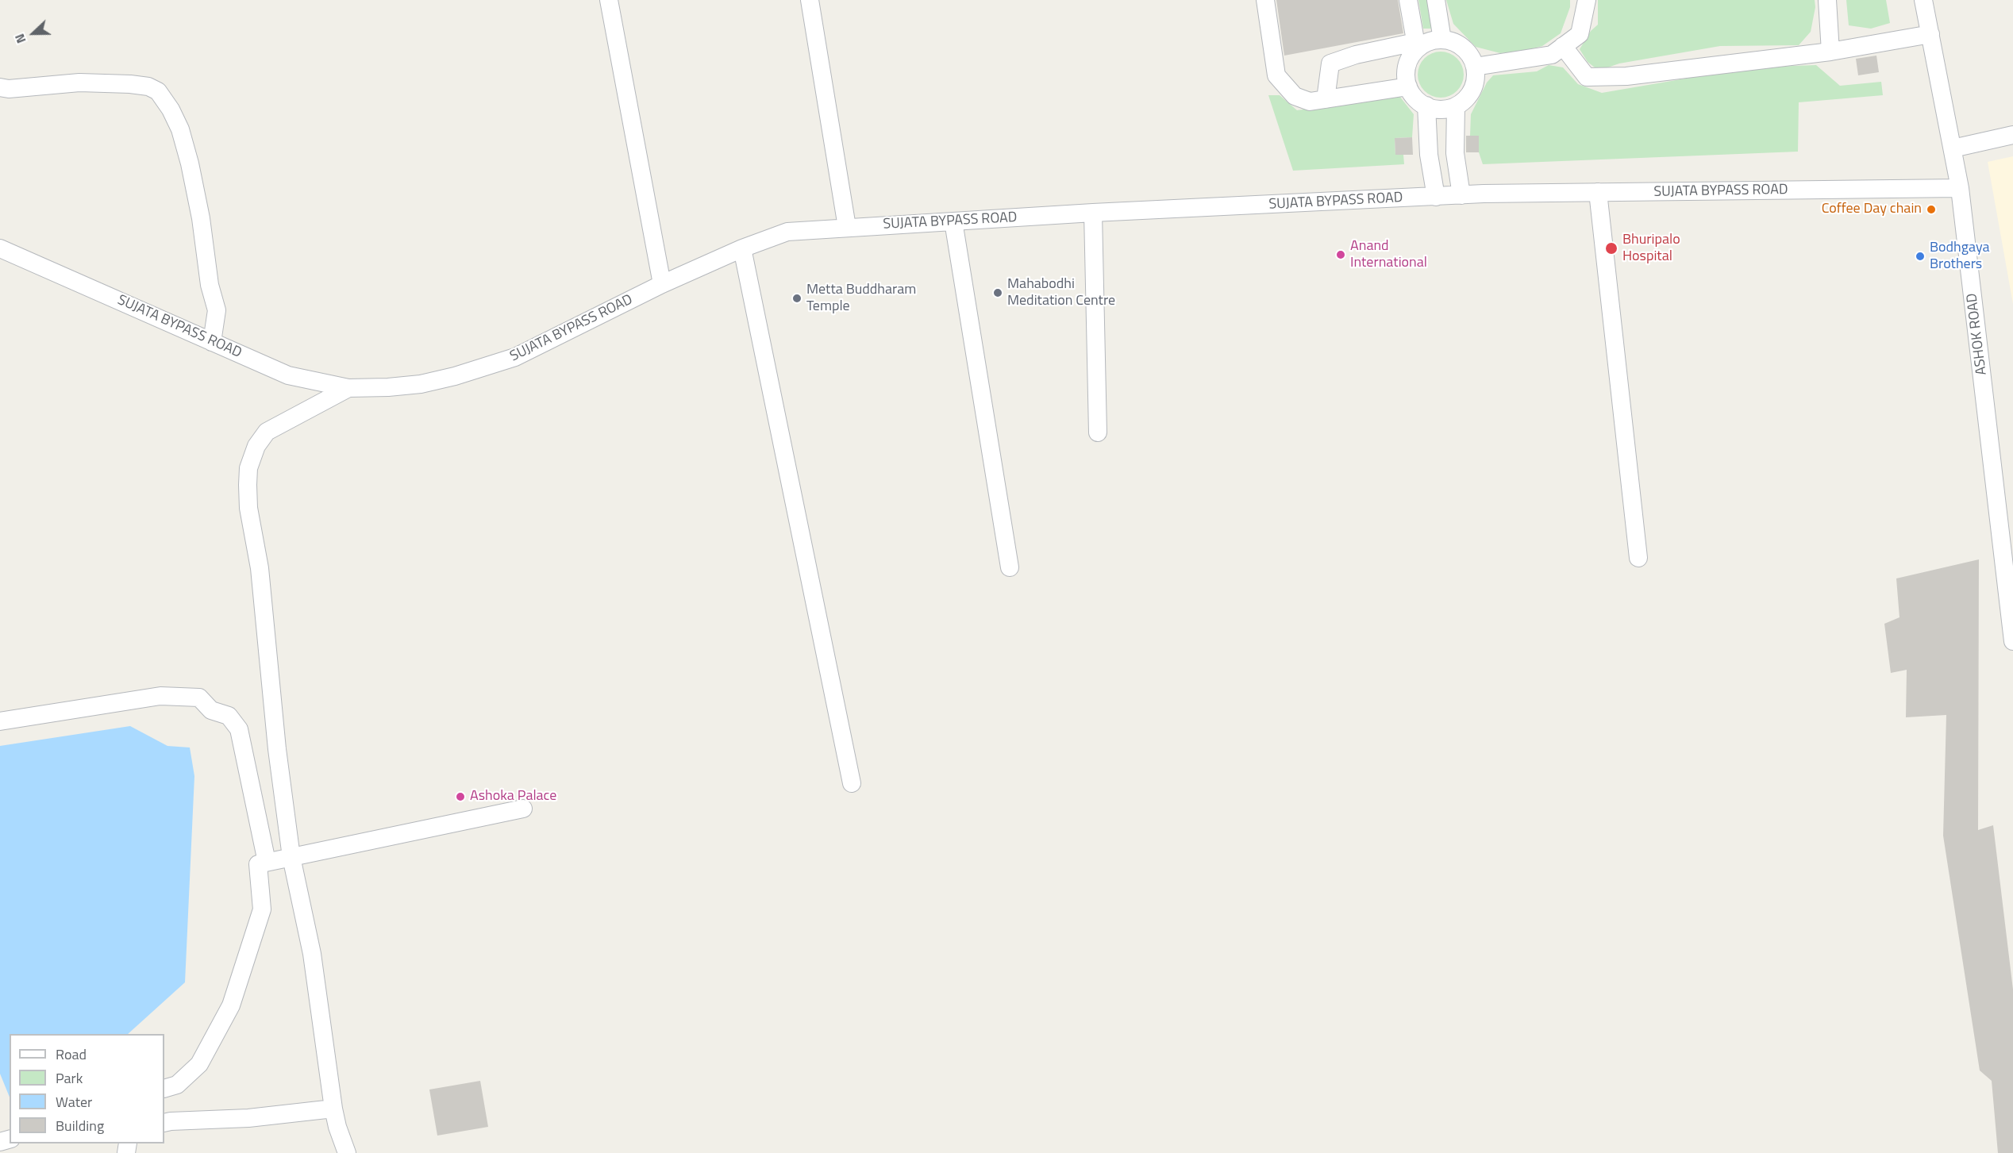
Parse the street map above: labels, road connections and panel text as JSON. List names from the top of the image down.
{
  "streets": {
    "street": ["SUJATA BYPASS ROAD", "ASHOK ROAD"]
  },
  "crossings": [
    ["SUJATA BYPASS ROAD", "ASHOK ROAD"]
  ],
  "places": [
    "Coffee Day chain",
    "Bhuripalo Hospital",
    "Anand International",
    "Bodhgaya Brothers",
    "Mahabodhi Meditation Centre",
    "Metta Buddharam Temple",
    "Ashoka Palace"
  ],
  "legend": [
    "Road",
    "Park",
    "Water",
    "Building"
  ],
  "north": "left"
}
